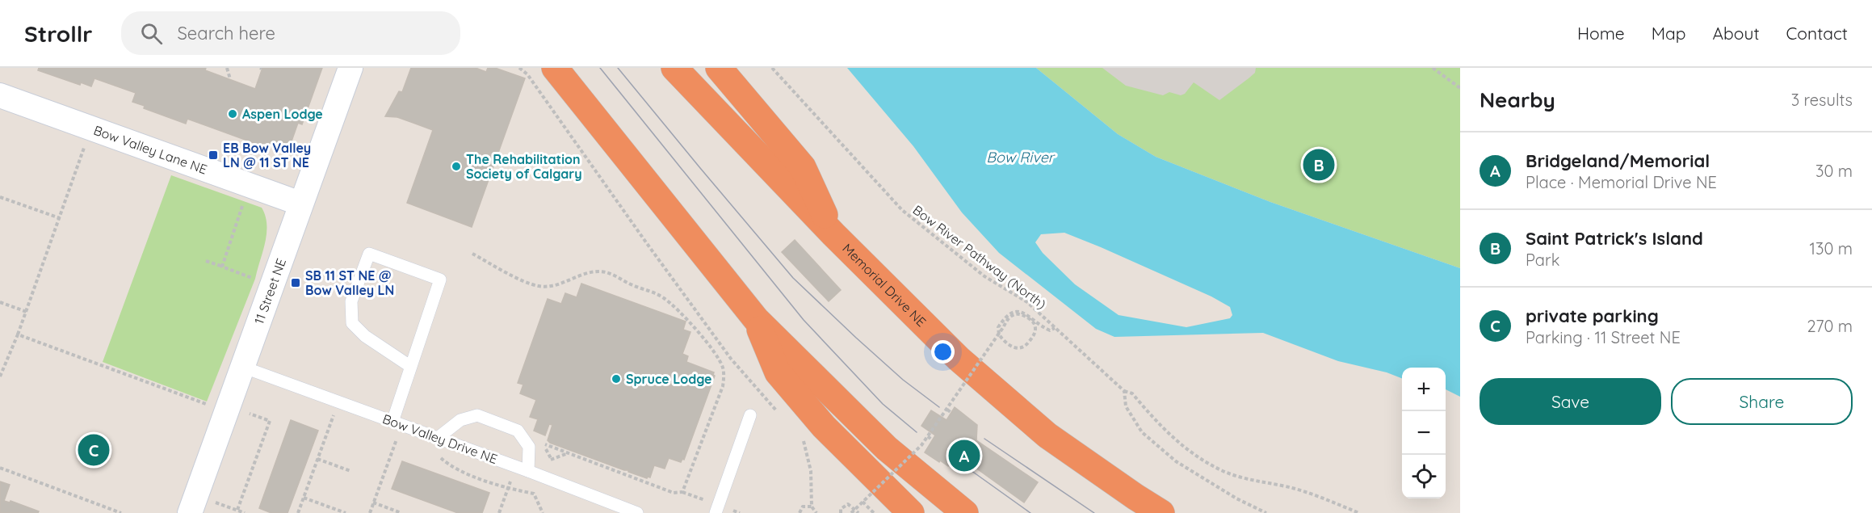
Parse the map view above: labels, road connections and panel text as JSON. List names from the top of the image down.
{
  "streets": {
    "highway": ["Memorial Drive NE"],
    "street": ["Bow Valley Lane NE", "11 Street NE"],
    "lane": ["Bow Valley Drive NE"],
    "path": ["Bow River Pathway (North)"]
  },
  "crossings": [
    ["Bow Valley Lane NE", "11 Street NE"],
    ["11 Street NE", "Bow Valley Drive NE"]
  ],
  "water": ["Bow River"],
  "places": {
    "other": ["Aspen Lodge", "The Rehabilitation Society of Calgary", "Spruce Lodge"],
    "transit": ["EB Bow Valley LN @ 11 ST NE", "SB 11 ST NE @ Bow Valley LN"]
  },
  "page": {
    "header": "Strollr",
    "search": "Search here",
    "nav": [
      "Home",
      "Map",
      "About",
      "Contact"
    ],
    "heading": ["Nearby", "3 results"],
    "list": [
      {
        "mark": "A",
        "name": "Bridgeland/Memorial",
        "note": "Place · Memorial Drive NE",
        "value": "30 m"
      },
      {
        "mark": "B",
        "name": "Saint Patrick's Island",
        "note": "Park",
        "value": "130 m"
      },
      {
        "mark": "C",
        "name": "private parking",
        "note": "Parking · 11 Street NE",
        "value": "270 m"
      }
    ],
    "pins": ["B", "C", "A"],
    "buttons": ["Save", "Share"],
    "map_buttons": ["+", "−"]
  }
}
